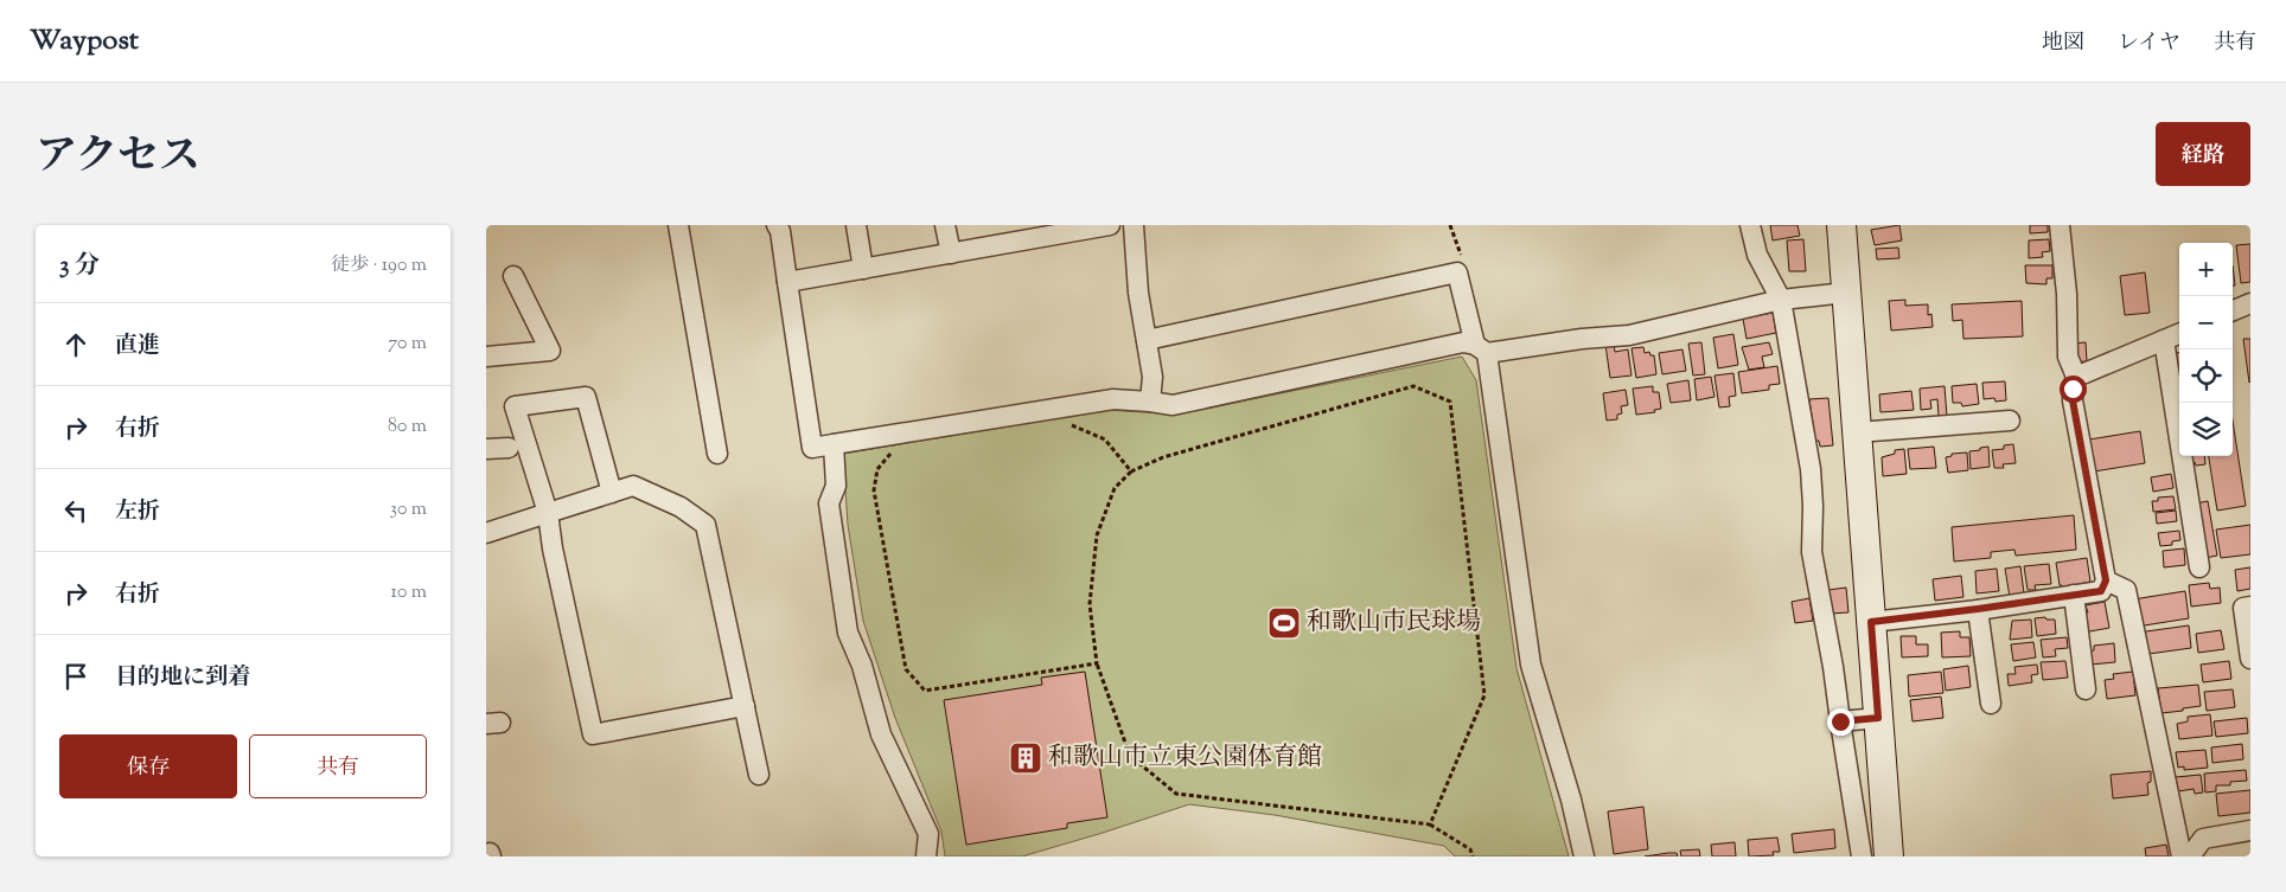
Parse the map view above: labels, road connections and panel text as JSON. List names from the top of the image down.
{
  "places": {
    "sports": ["和歌山市民球場"],
    "building": ["和歌山市立東公園体育館"]
  },
  "page": {
    "header": "Waypost",
    "nav": ["地図", "レイヤ", "共有"],
    "title": "アクセス",
    "buttons": [
      "経路",
      ["保存", "共有"]
    ],
    "heading": ["3 分", "徒歩 · 190 m"],
    "map_buttons": ["+", "−"],
    "list": [
      ["直進", "70 m"],
      ["右折", "80 m"],
      ["左折", "30 m"],
      ["右折", "10 m"],
      "目的地に到着"
    ]
  }
}
